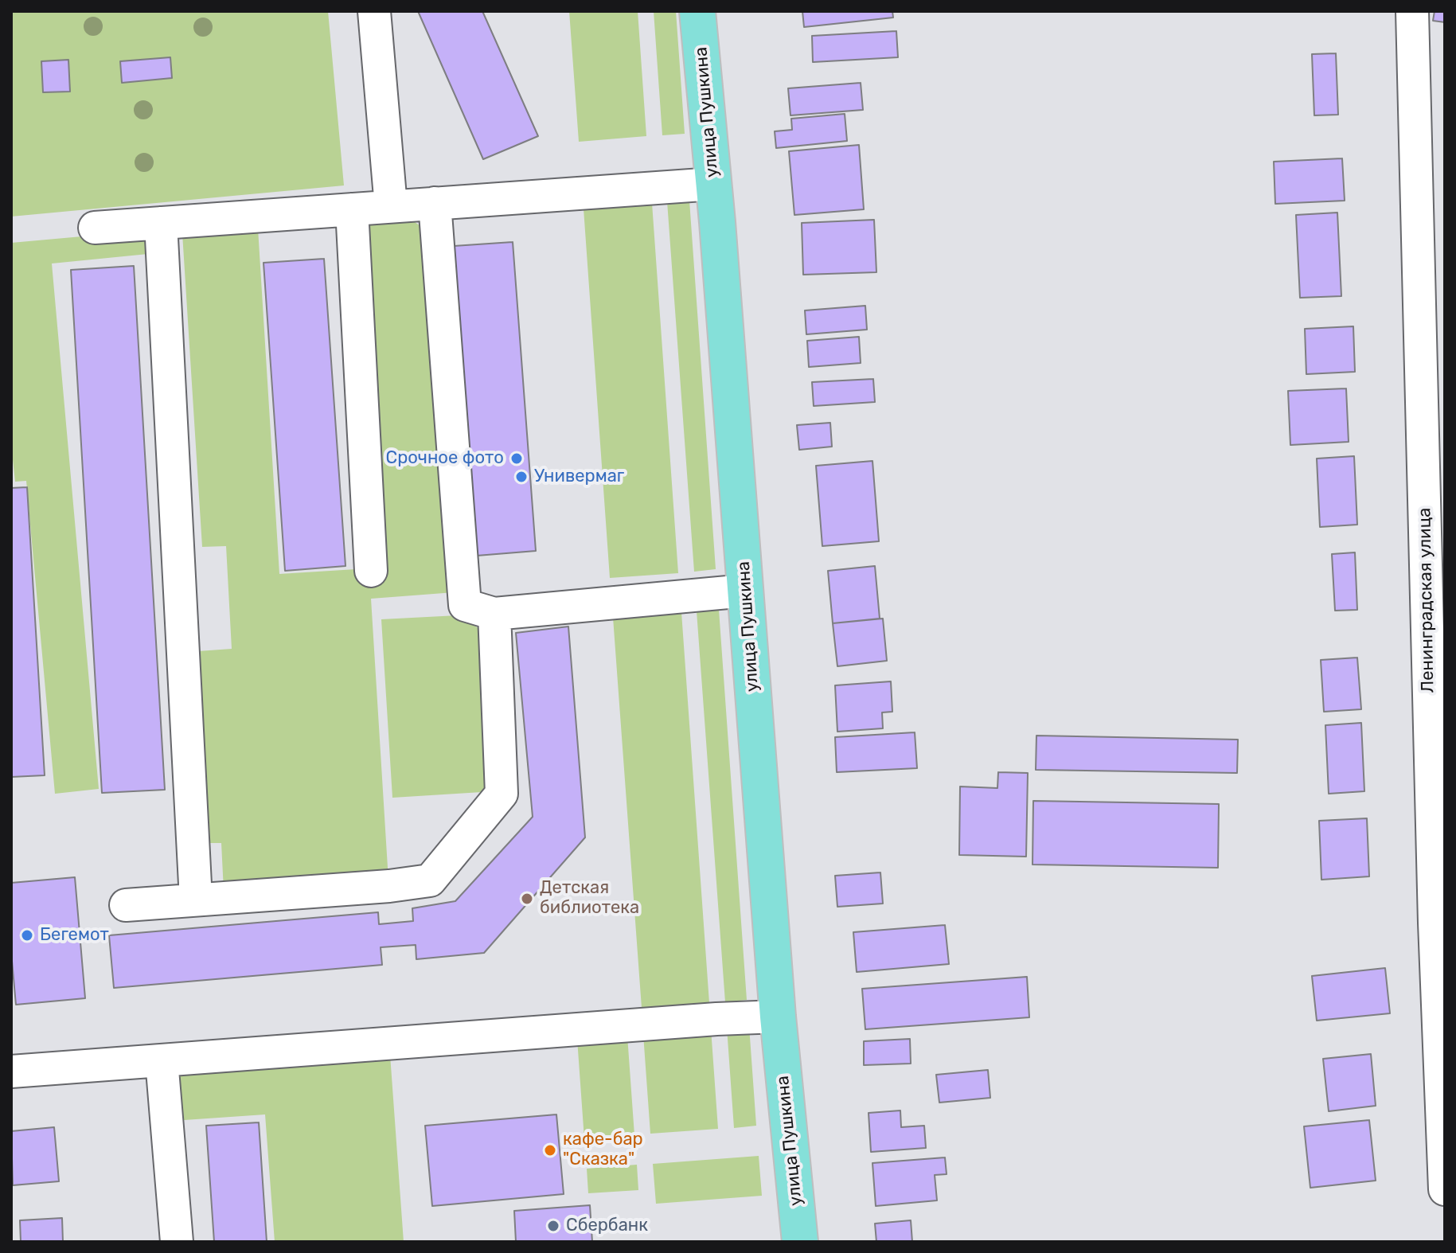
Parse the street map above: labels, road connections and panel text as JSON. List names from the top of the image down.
{
  "streets": {
    "main road": ["улица Пушкина"],
    "street": ["Ленинградская улица"]
  },
  "places": [
    "Срочное фото",
    "Универмаг",
    "Детская библиотека",
    "Бегемот",
    "кафе-бар \"Сказка\"",
    "Сбербанк"
  ]
}
